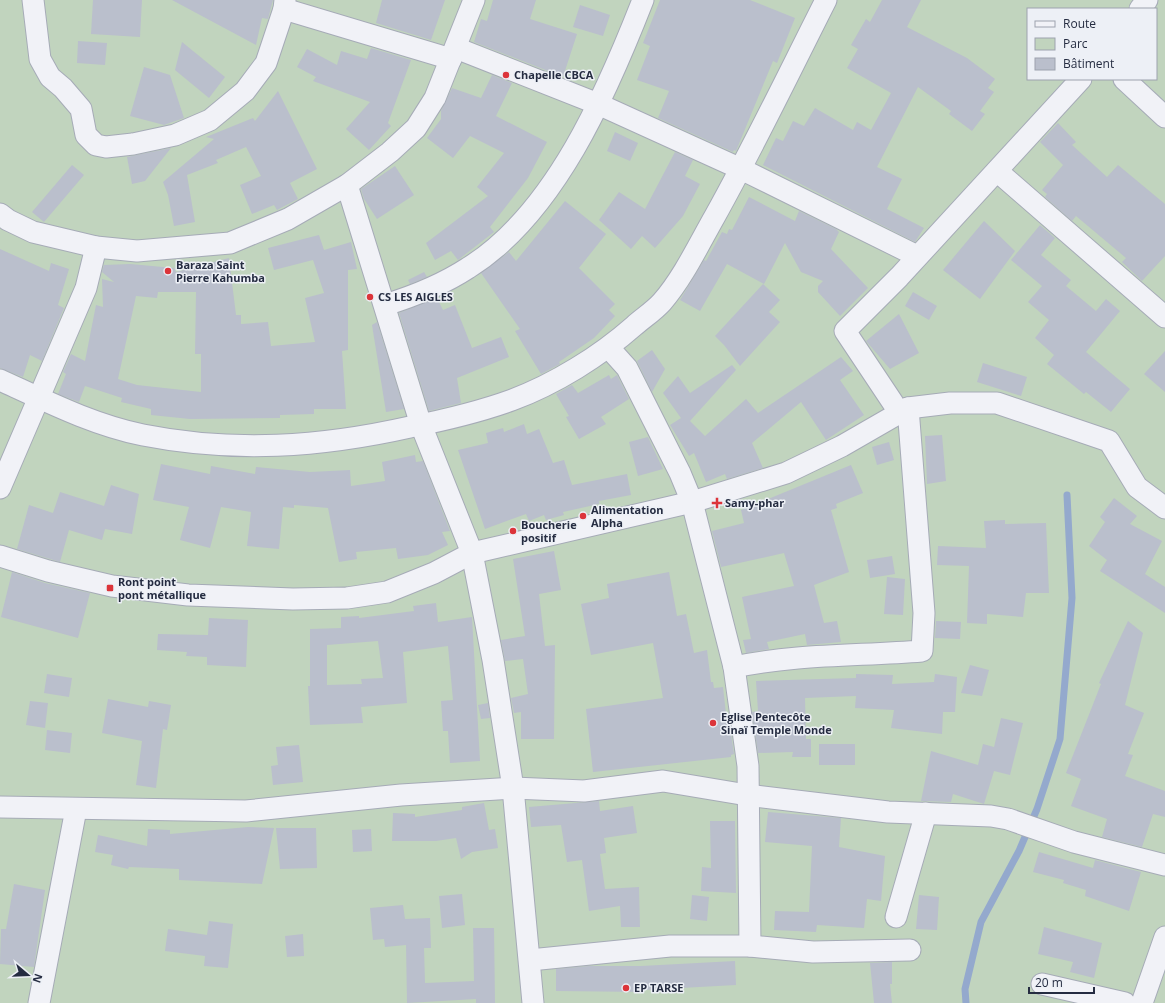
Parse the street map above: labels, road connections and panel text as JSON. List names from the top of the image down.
{
  "places": {
    "other": [
      "Chapelle CBCA",
      "Baraza Saint Pierre Kahumba",
      "CS LES AIGLES",
      "Alimentation Alpha",
      "Boucherie positif",
      "Eglise Pentecôte Sinaï Temple Monde",
      "EP TARSE"
    ],
    "health": ["Samy-phar"],
    "transit": ["Ront point pont métallique"]
  },
  "legend": ["Route", "Parc", "Bâtiment"],
  "scale_bar": "20 m",
  "north": "right"
}
